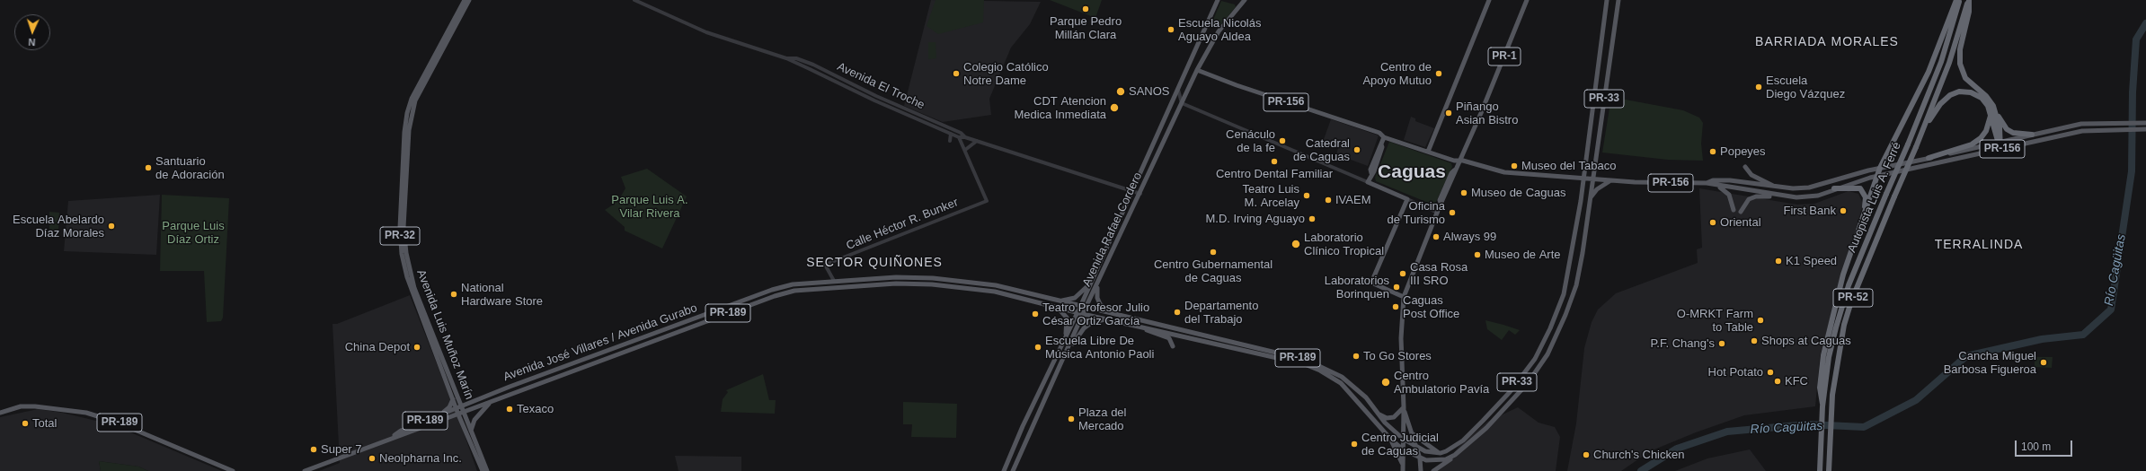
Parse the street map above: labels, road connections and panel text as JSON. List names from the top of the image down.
{
  "streets": {
    "highway": ["Autopista Luis A. Ferré", "PR-52"],
    "main road": [
      "PR-1",
      "PR-33",
      "PR-156",
      "Avenida Rafael Cordero",
      "PR-32",
      "PR-189",
      "Avenida Luis Muñoz Marín",
      "Avenida José Villares / Avenida Gurabo"
    ],
    "street": ["Avenida El Troche", "Calle Héctor R. Bunker"]
  },
  "crossings": [
    ["PR-1", "PR-33"],
    ["PR-1", "PR-156"],
    ["PR-1", "Avenida José Villares / Avenida Gurabo"],
    ["Avenida El Troche", "Avenida Rafael Cordero"],
    ["PR-33", "PR-156"],
    ["PR-33", "Avenida José Villares / Avenida Gurabo"],
    ["PR-156", "Avenida Rafael Cordero"],
    ["Calle Héctor R. Bunker", "Avenida José Villares / Avenida Gurabo"],
    ["Avenida Rafael Cordero", "Avenida José Villares / Avenida Gurabo"],
    ["Avenida Luis Muñoz Marín", "Avenida José Villares / Avenida Gurabo"]
  ],
  "districts": [
    "BARRIADA MORALES",
    "Caguas",
    "TERRALINDA",
    "SECTOR QUIÑONES"
  ],
  "water": ["Río Cagüitas"],
  "parks": ["Parque Luis A. Vilar Rivera", "Parque Luis Díaz Ortiz"],
  "places": [
    "Parque Pedro Millán Clara",
    "Escuela Nicolás Aguayo Aldea",
    "Colegio Católico Notre Dame",
    "Centro de Apoyo Mutuo",
    "Escuela Diego Vázquez",
    "SANOS",
    "CDT Atencion Medica Inmediata",
    "Piñango Asian Bistro",
    "Cenáculo de la fe",
    "Catedral de Caguas",
    "Popeyes",
    "Centro Dental Familiar",
    "Museo del Tabaco",
    "Santuario de Adoración",
    "Museo de Caguas",
    "Teatro Luis M. Arcelay",
    "IVAEM",
    "First Bank",
    "Oficina de Turismo",
    "M.D. Irving Aguayo",
    "Oriental",
    "Escuela Abelardo Díaz Morales",
    "Always 99",
    "Laboratorio Clínico Tropical",
    "Centro Gubernamental de Caguas",
    "Museo de Arte",
    "K1 Speed",
    "Casa Rosa III SRO",
    "Laboratorios Borinquen",
    "National Hardware Store",
    "Caguas Post Office",
    "Departamento del Trabajo",
    "Teatro Profesor Julio César Ortiz García",
    "O-MRKT Farm to Table",
    "Shops at Caguas",
    "P.F. Chang's",
    "China Depot",
    "Escuela Libre De Música Antonio Paoli",
    "To Go Stores",
    "Cancha Miguel Barbosa Figueroa",
    "Hot Potato",
    "KFC",
    "Centro Ambulatorio Pavía",
    "Texaco",
    "Plaza del Mercado",
    "Total",
    "Centro Judicial de Caguas",
    "Super 7",
    "Church's Chicken",
    "Neolpharna Inc."
  ],
  "scale_bar": "100 m",
  "north": "bottom"
}
